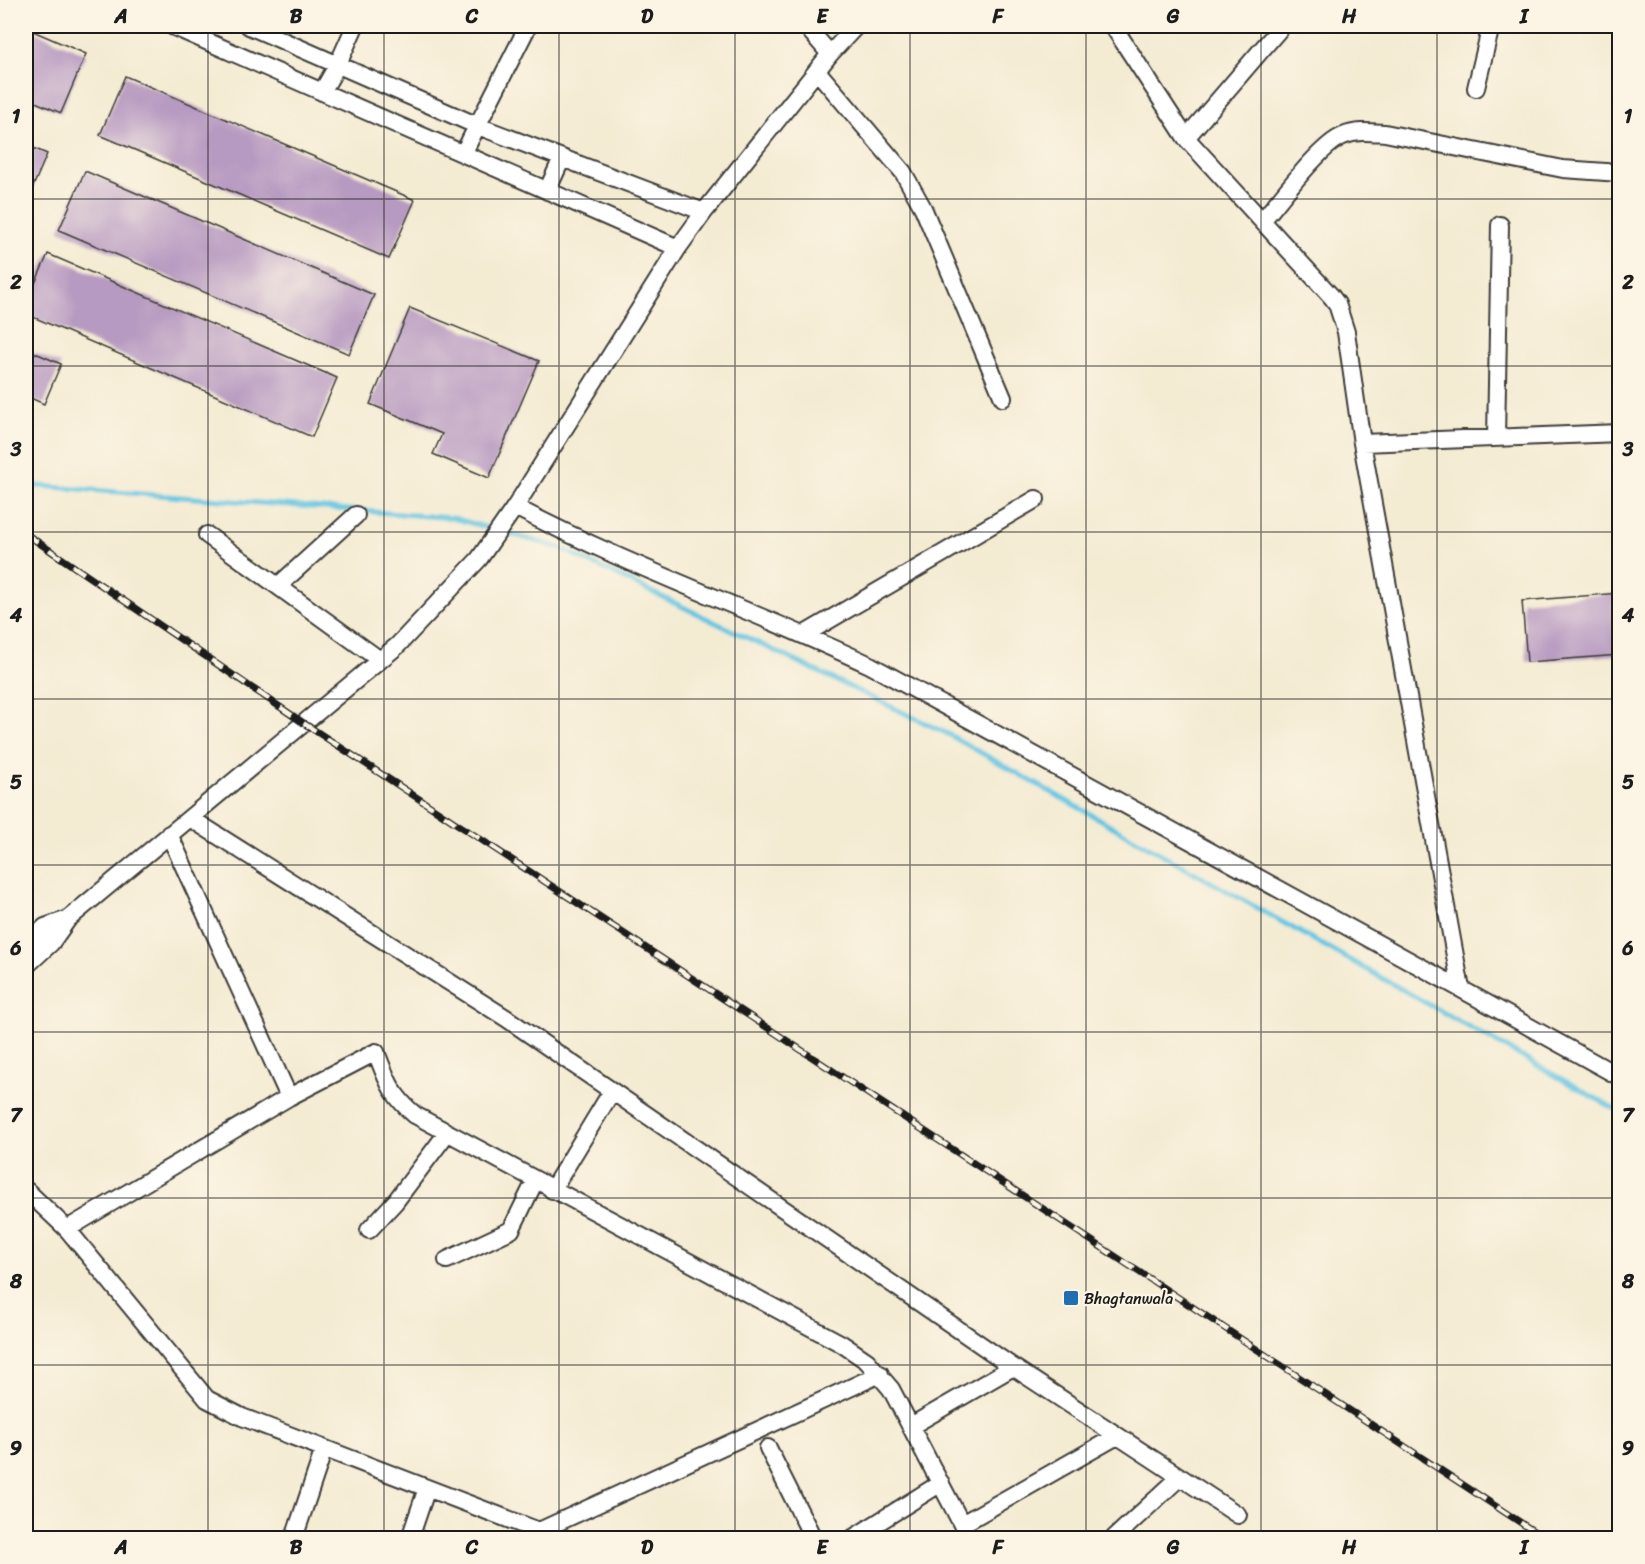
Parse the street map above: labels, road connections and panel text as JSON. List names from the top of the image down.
{
  "places": {
    "transit": ["Bhagtanwala"]
  },
  "grid": {
    "columns": [
      "A",
      "B",
      "C",
      "D",
      "E",
      "F",
      "G",
      "H",
      "I"
    ],
    "rows": [
      "1",
      "2",
      "3",
      "4",
      "5",
      "6",
      "7",
      "8",
      "9"
    ]
  }
}
